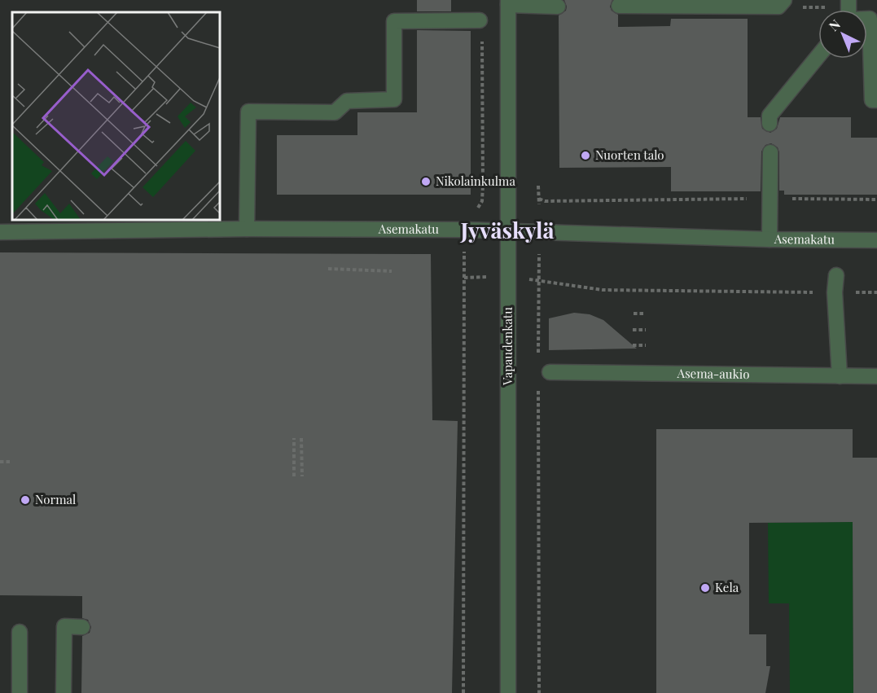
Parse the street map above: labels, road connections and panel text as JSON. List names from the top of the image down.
{
  "streets": {
    "street": ["Asemakatu", "Vapaudenkatu", "Asema-aukio"]
  },
  "crossings": [
    ["Asemakatu", "Vapaudenkatu"]
  ],
  "districts": ["Jyväskylä"],
  "places": [
    "Nuorten talo",
    "Nikolainkulma",
    "Normal",
    "Kela"
  ],
  "north": "top left"
}
